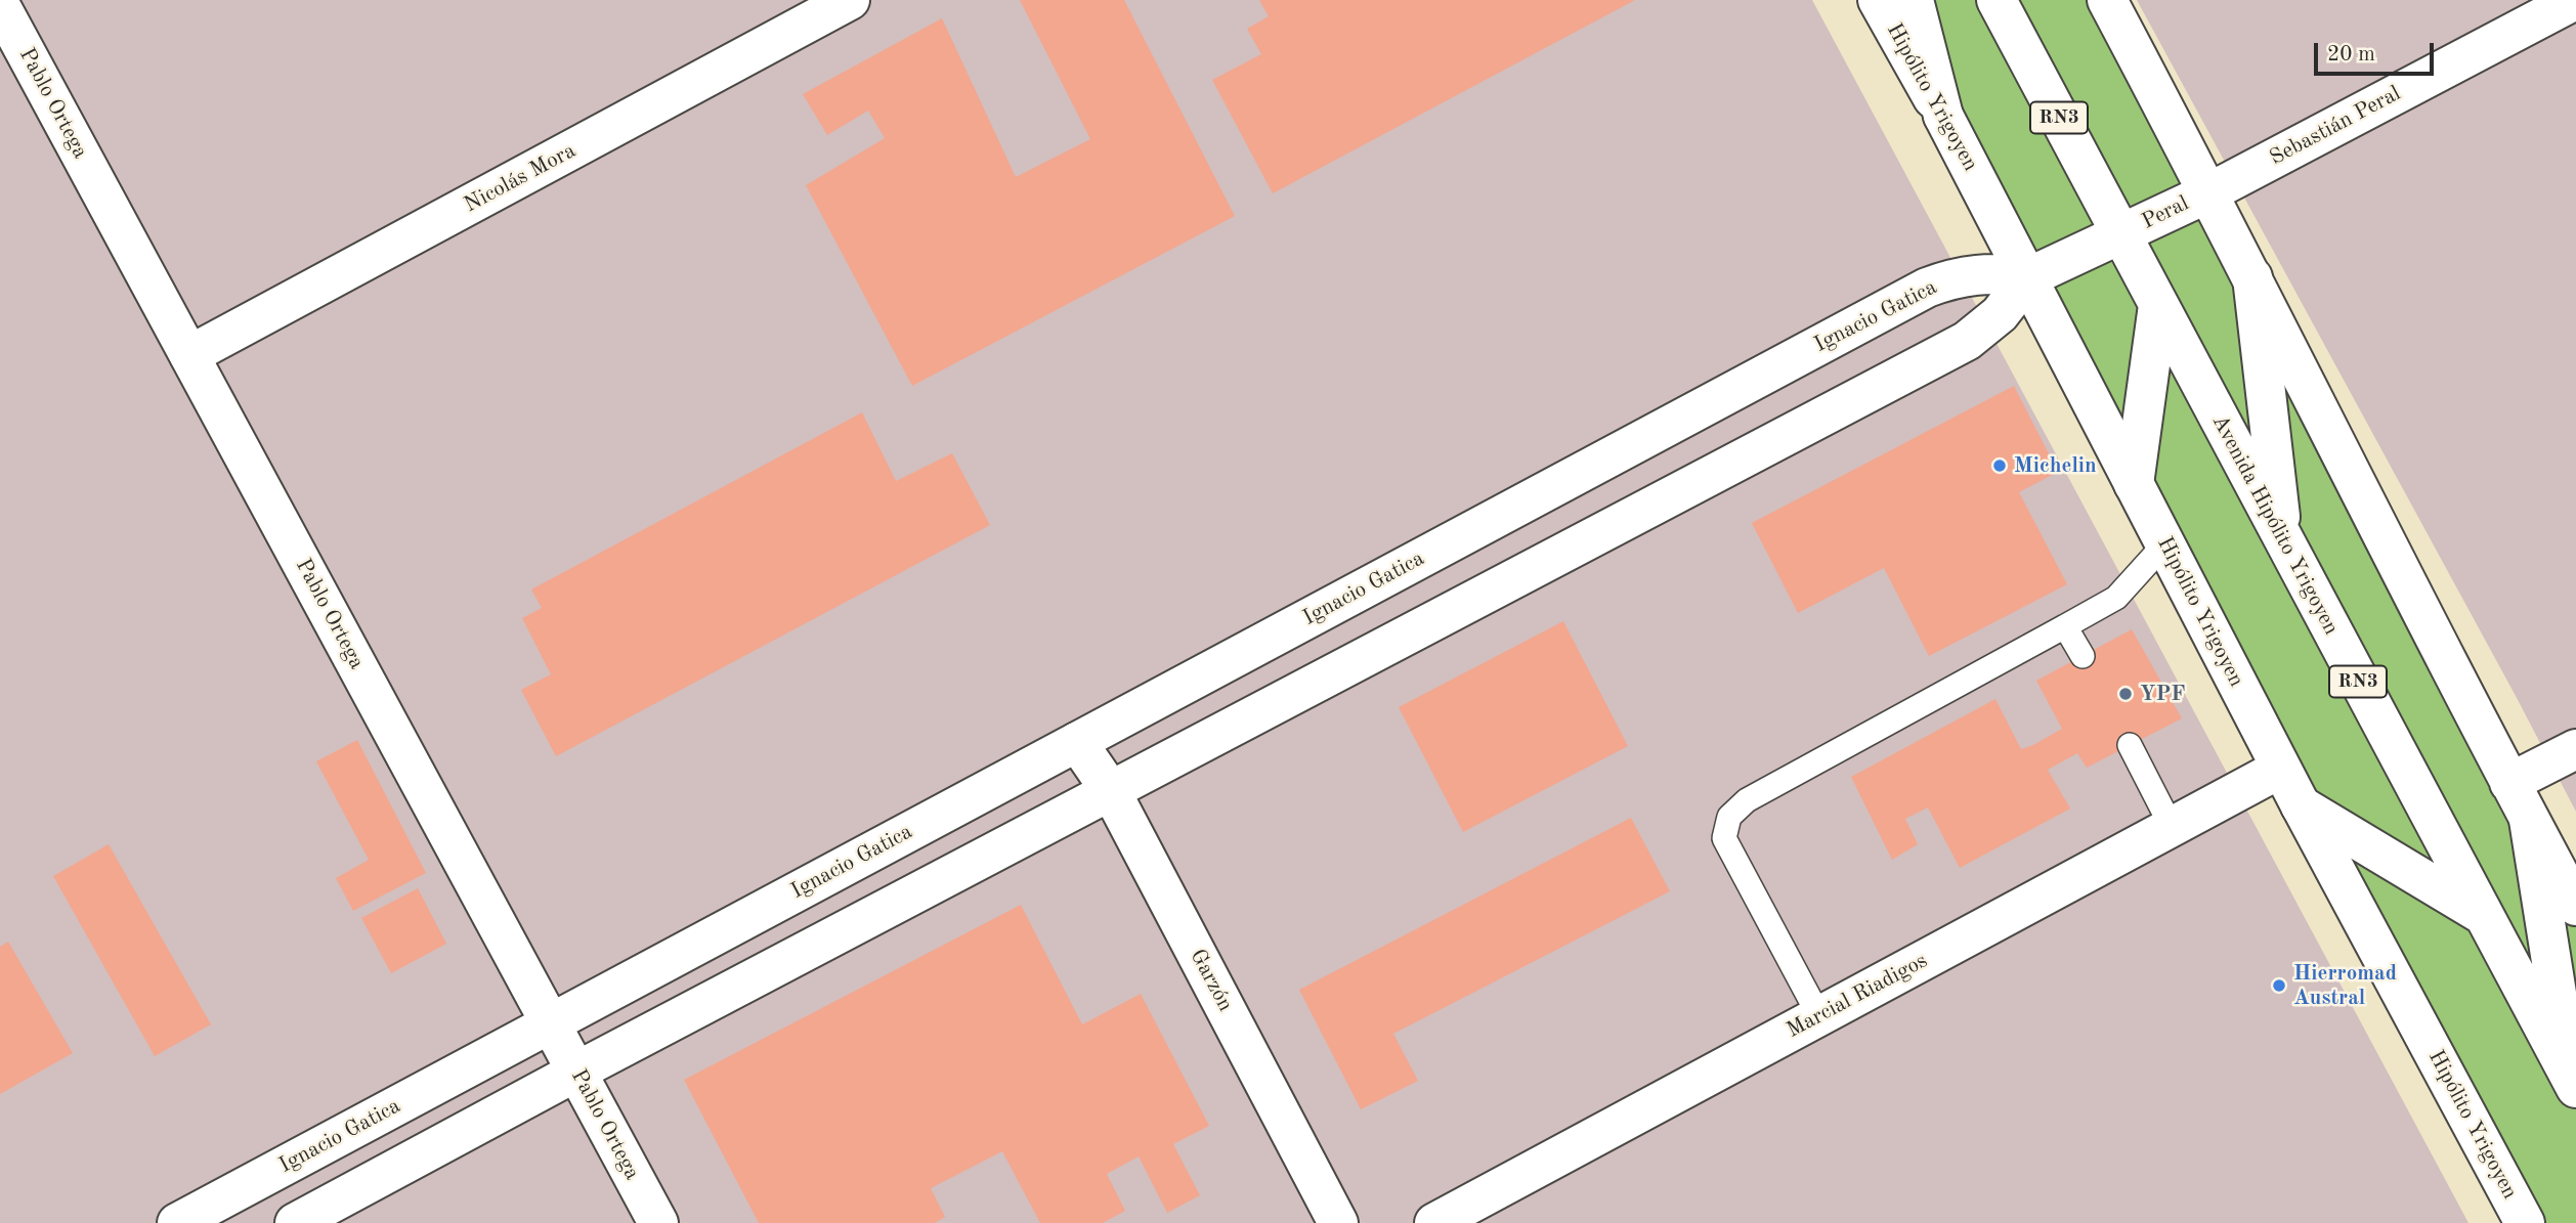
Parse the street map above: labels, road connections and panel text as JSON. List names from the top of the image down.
{
  "streets": {
    "main road": [
      "Hipólito Yrigoyen",
      "Pablo Ortega",
      "RN3",
      "Sebastián Peral",
      "Nicolás Mora",
      "Peral",
      "Ignacio Gatica",
      "Avenida Hipólito Yrigoyen",
      "Garzón",
      "Marcial Riadigos"
    ]
  },
  "crossings": [
    ["Hipólito Yrigoyen", "Peral"],
    ["Hipólito Yrigoyen", "Ignacio Gatica"],
    ["Hipólito Yrigoyen", "Marcial Riadigos"],
    ["Pablo Ortega", "Nicolás Mora"],
    ["Pablo Ortega", "Ignacio Gatica"],
    ["Sebastián Peral", "Peral"],
    ["Peral", "Ignacio Gatica"],
    ["Peral", "Avenida Hipólito Yrigoyen"],
    ["Ignacio Gatica", "Garzón"]
  ],
  "places": ["Michelin", "YPF", "Hierromad Austral"],
  "scale_bar": "20 m"
}
